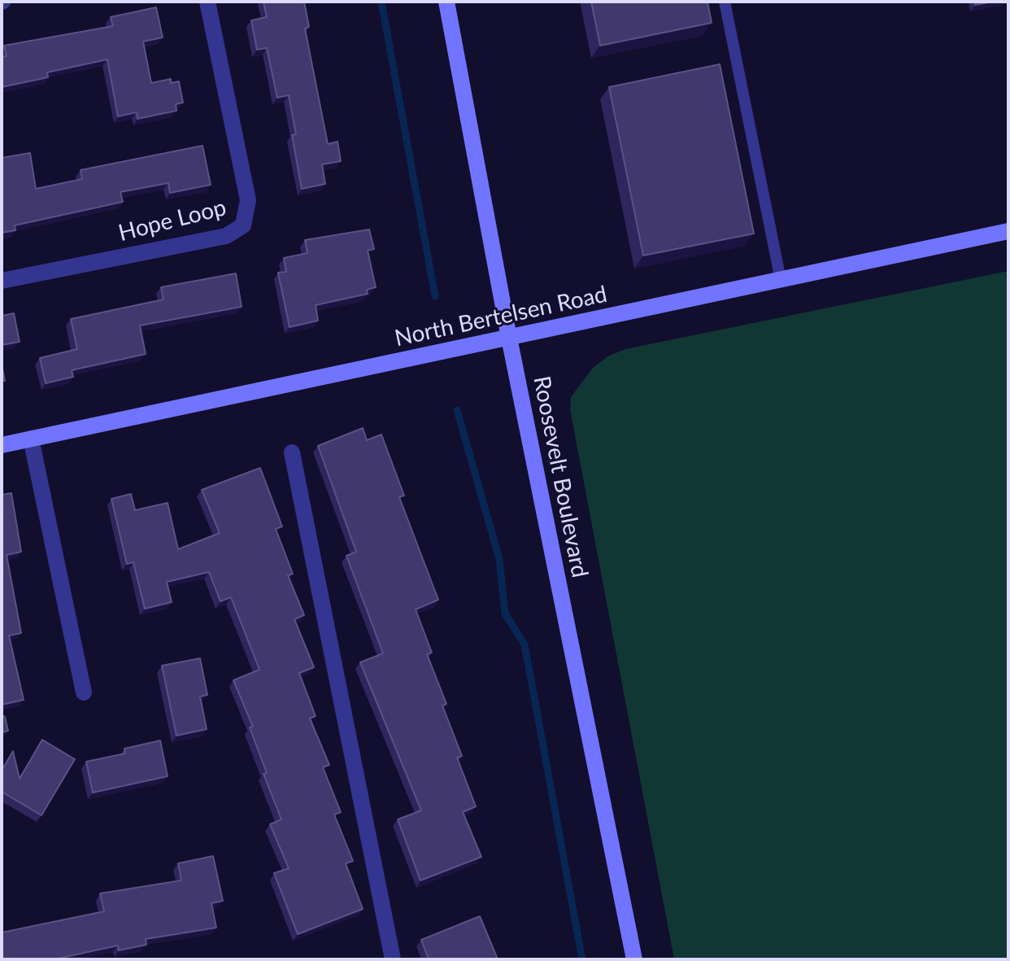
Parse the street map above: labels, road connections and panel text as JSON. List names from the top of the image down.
{
  "streets": {
    "street": ["Hope Loop", "North Bertelsen Road", "Roosevelt Boulevard"]
  },
  "crossings": [
    ["North Bertelsen Road", "Roosevelt Boulevard"]
  ]
}
